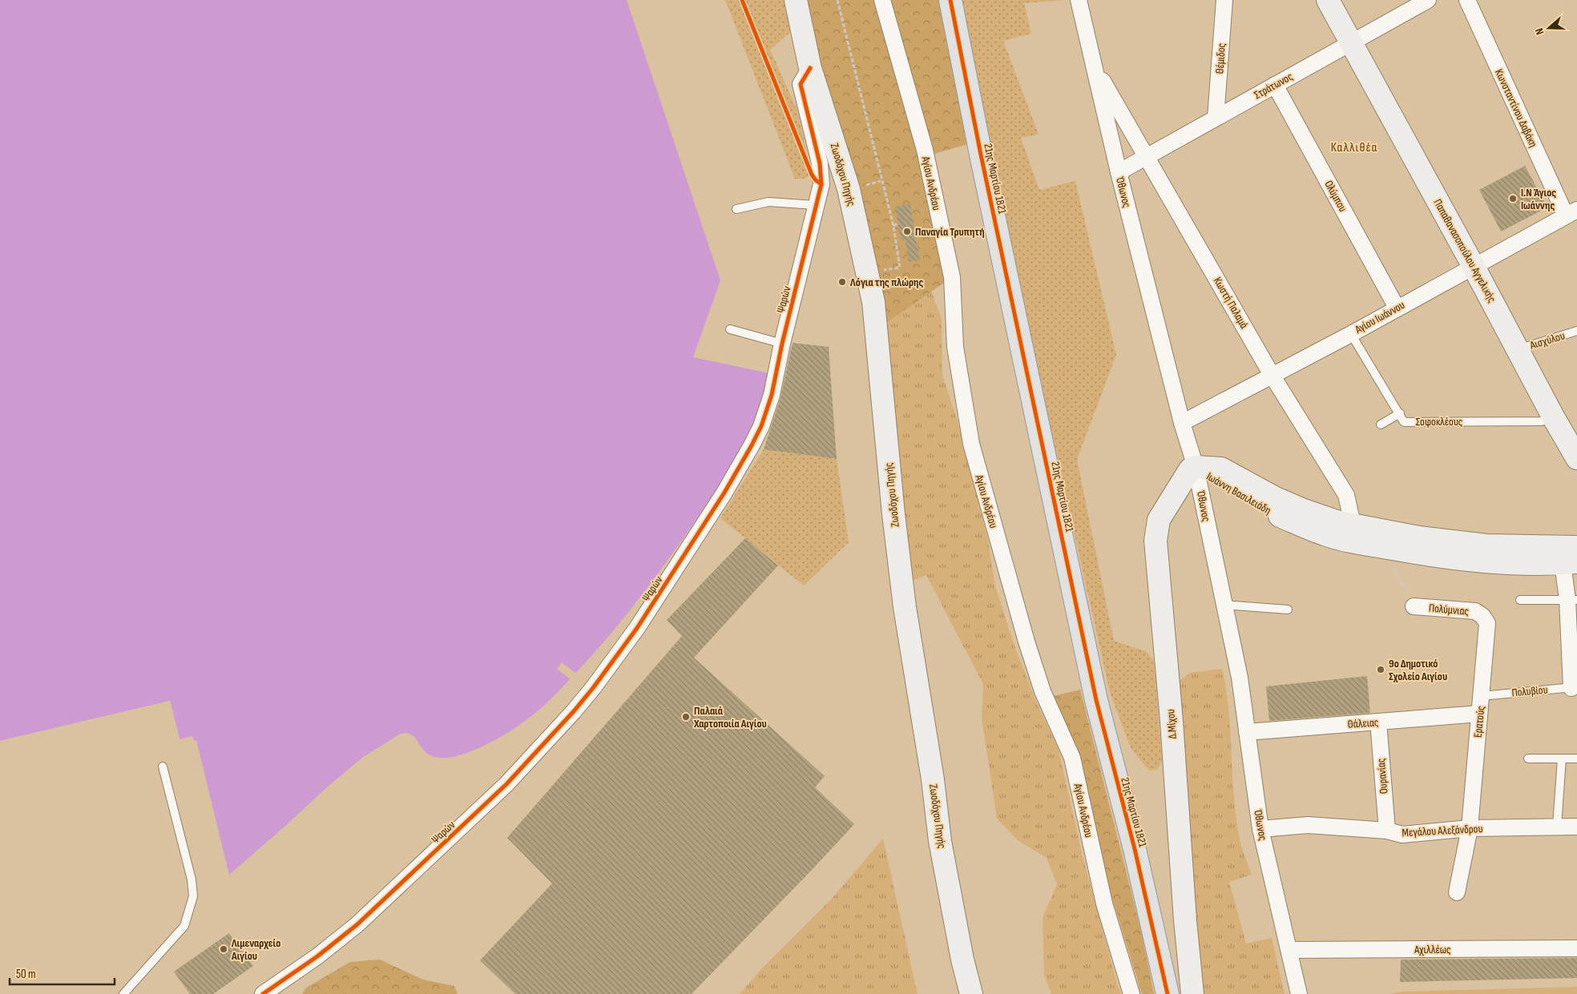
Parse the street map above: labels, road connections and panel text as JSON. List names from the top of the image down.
{
  "streets": {
    "main road": ["21ης Μαρτίου 1821"],
    "street": [
      "Θέμιδος",
      "Στράτωνος",
      "Κωνσταντίνου Δαβάκη",
      "Ζωοδόχου Πηγής",
      "Αγίου Ανδρέου",
      "Όθωνος",
      "Ολύμπου",
      "Παπαθανασοπούλου Αγγελικής",
      "Ψαρών",
      "Κωστή Παλαμά",
      "Αγίου Ιωάννου",
      "Ιωάννη Βασιλειάδη",
      "Πολύμνιας",
      "Ερατούς",
      "Θάλειας",
      "Δ.Μίχου",
      "Ουρανίας",
      "Μεγάλου Αλεξάνδρου",
      "Αχιλλέως"
    ],
    "lane": ["Αισχύλου", "Σοφοκλέους", "Πολυβίου"]
  },
  "crossings": [
    ["Θέμιδος", "Στράτωνος"],
    ["Στράτωνος", "Όθωνος"],
    ["Στράτωνος", "Ολύμπου"],
    ["Στράτωνος", "Παπαθανασοπούλου Αγγελικής"],
    ["Στράτωνος", "Κωστή Παλαμά"],
    ["Κωνσταντίνου Δαβάκη", "Αγίου Ιωάννου"],
    ["Ζωοδόχου Πηγής", "Ψαρών"],
    ["Όθωνος", "Κωστή Παλαμά"],
    ["Όθωνος", "Αγίου Ιωάννου"],
    ["Όθωνος", "Ιωάννη Βασιλειάδη"],
    ["Όθωνος", "Θάλειας"],
    ["Όθωνος", "Δ.Μίχου"],
    ["Όθωνος", "Μεγάλου Αλεξάνδρου"],
    ["Όθωνος", "Αχιλλέως"],
    ["Ολύμπου", "Αγίου Ιωάννου"],
    ["Παπαθανασοπούλου Αγγελικής", "Αγίου Ιωάννου"],
    ["Παπαθανασοπούλου Αγγελικής", "Αισχύλου"],
    ["Παπαθανασοπούλου Αγγελικής", "Σοφοκλέους"],
    ["Κωστή Παλαμά", "Αγίου Ιωάννου"],
    ["Κωστή Παλαμά", "Ιωάννη Βασιλειάδη"],
    ["Αγίου Ιωάννου", "Σοφοκλέους"],
    ["Ιωάννη Βασιλειάδη", "Δ.Μίχου"],
    ["Πολύμνιας", "Ερατούς"],
    ["Πολυβίου", "Ερατούς"],
    ["Ερατούς", "Θάλειας"],
    ["Ερατούς", "Μεγάλου Αλεξάνδρου"],
    ["Θάλειας", "Ουρανίας"],
    ["Ουρανίας", "Μεγάλου Αλεξάνδρου"]
  ],
  "districts": ["Καλλιθέα"],
  "places": [
    "Ι.Ν Άγιος Ιωάννης",
    "Παναγία Τρυπητή",
    "Λόγια της πλώρης",
    "9ο Δημοτικό Σχολείο Αιγίου",
    "Παλαιά Χαρτοποιία Αιγίου",
    "Λιμεναρχείο Αιγίου"
  ],
  "scale_bar": "50 m",
  "north": "left"
}
